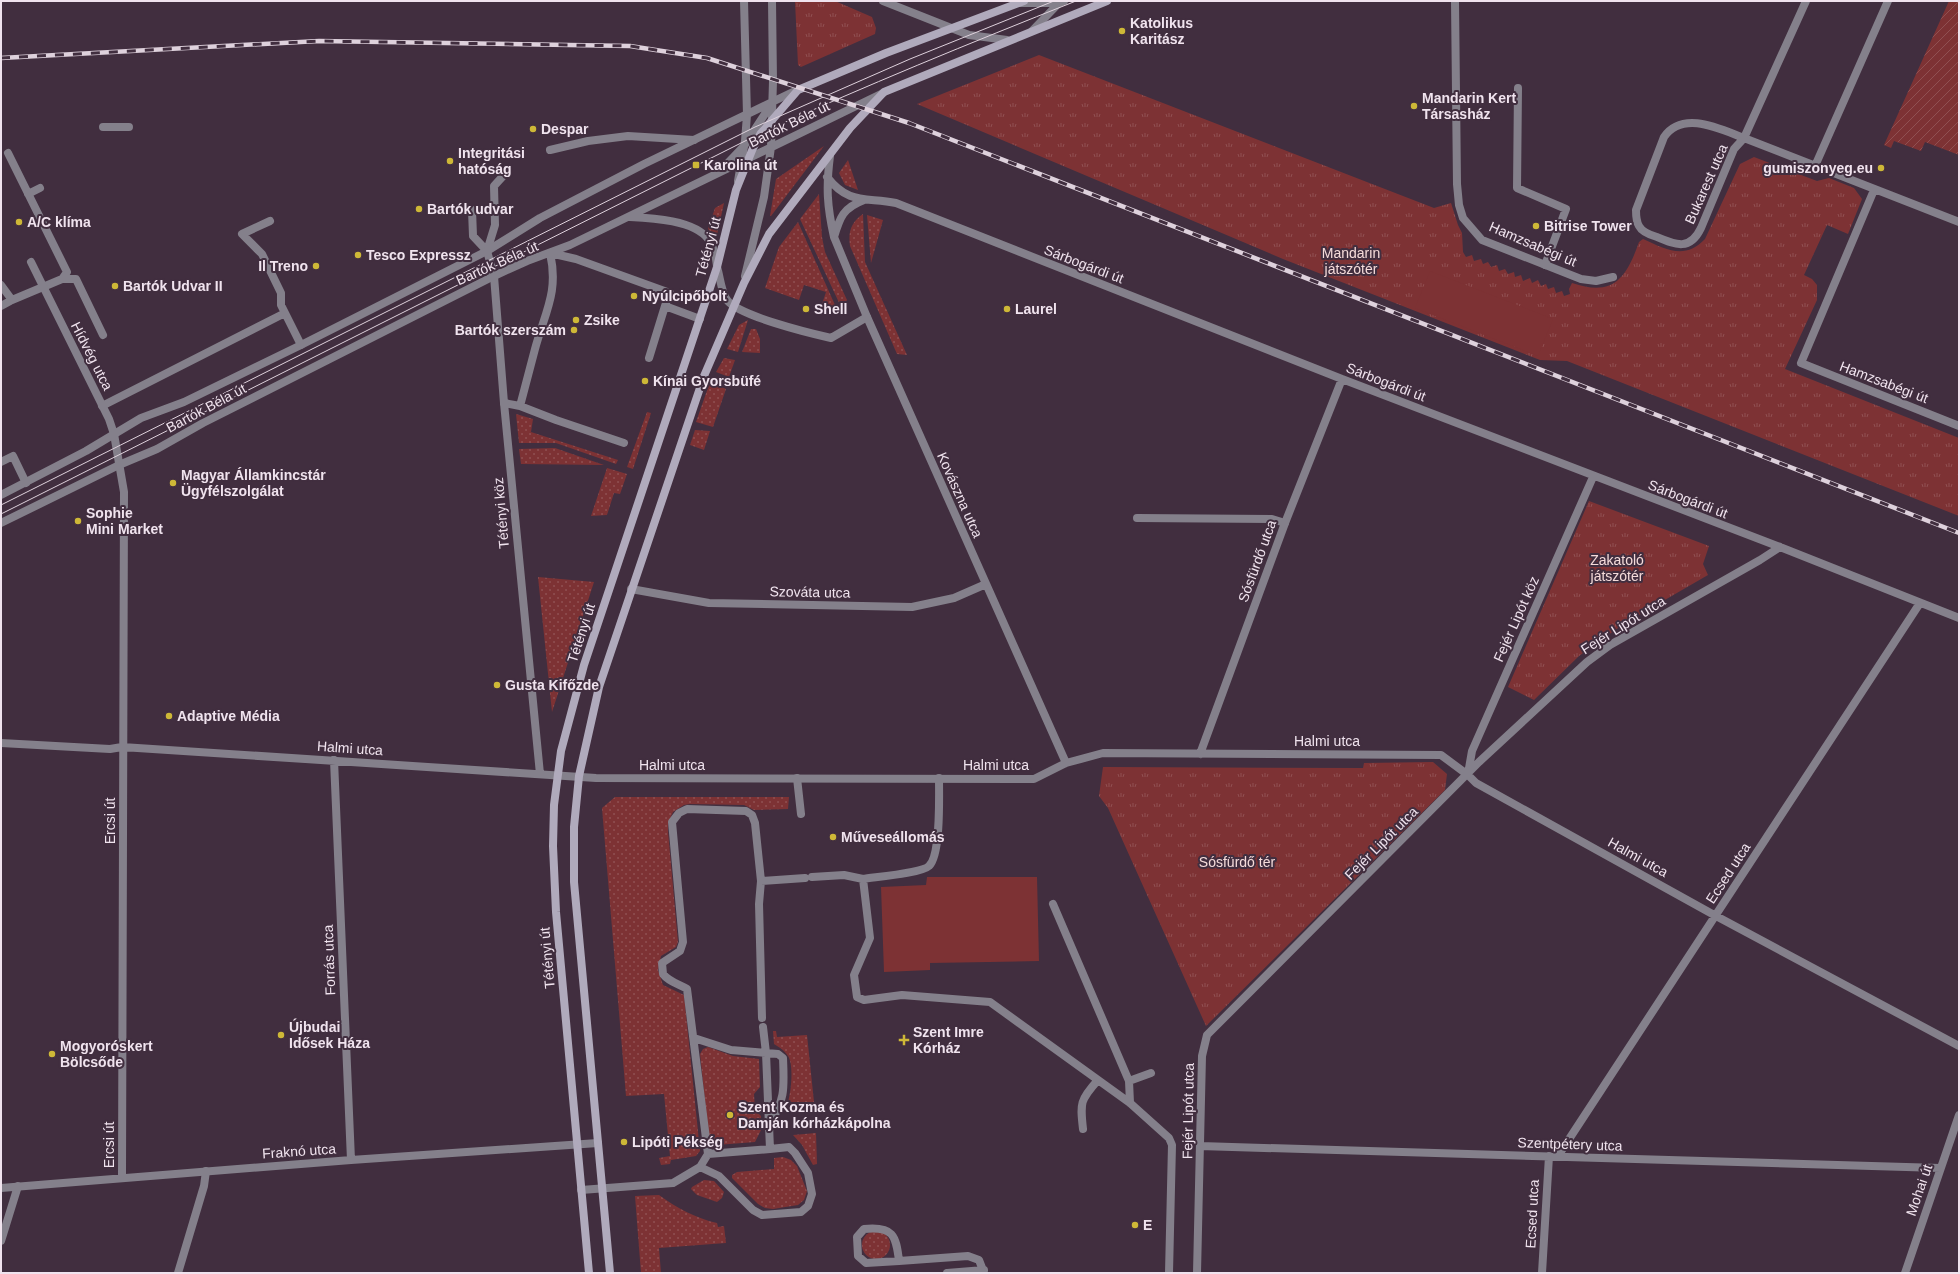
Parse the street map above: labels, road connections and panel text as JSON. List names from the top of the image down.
{
  "streets": {
    "main road": ["Bartók Béla út", "Tétényi út"],
    "street": [
      "Bukarest utca",
      "Hamzsabégi út",
      "Sárbogárdi út",
      "Hídvég utca",
      "Kovászna utca",
      "Tétényi köz",
      "Sósfürdő utca",
      "Szováta utca",
      "Fejér Lipót köz",
      "Fejér Lipót utca",
      "Halmi utca",
      "Ercsi út",
      "Ecsed utca",
      "Forrás utca",
      "Szentpétery utca",
      "Fraknó utca",
      "Mohai út"
    ]
  },
  "crossings": [
    ["Bartók Béla út", "Tétényi út"],
    ["Bartók Béla út", "Hídvég utca"],
    ["Bartók Béla út", "Tétényi köz"],
    ["Bartók Béla út", "Ercsi út"],
    ["Bukarest utca", "Hamzsabégi út"],
    ["Tétényi út", "Halmi utca"],
    ["Tétényi út", "Fraknó utca"],
    ["Sárbogárdi út", "Kovászna utca"],
    ["Sárbogárdi út", "Sósfürdő utca"],
    ["Sárbogárdi út", "Fejér Lipót köz"],
    ["Sárbogárdi út", "Fejér Lipót utca"],
    ["Sárbogárdi út", "Ecsed utca"],
    ["Hídvég utca", "Ercsi út"],
    ["Kovászna utca", "Szováta utca"],
    ["Kovászna utca", "Halmi utca"],
    ["Tétényi köz", "Halmi utca"],
    ["Sósfürdő utca", "Halmi utca"],
    ["Fejér Lipót köz", "Fejér Lipót utca"],
    ["Fejér Lipót köz", "Halmi utca"],
    ["Fejér Lipót utca", "Halmi utca"],
    ["Fejér Lipót utca", "Szentpétery utca"],
    ["Halmi utca", "Ercsi út"],
    ["Halmi utca", "Ecsed utca"],
    ["Halmi utca", "Forrás utca"],
    ["Ercsi út", "Fraknó utca"],
    ["Ecsed utca", "Szentpétery utca"],
    ["Forrás utca", "Fraknó utca"],
    ["Szentpétery utca", "Mohai út"]
  ],
  "parks": ["Mandarin játszótér", "Zakatoló játszótér", "Sósfürdő tér"],
  "places": {
    "other": [
      "Katolikus Karitász",
      "Mandarin Kert Társasház",
      "Despar",
      "Integritási hatóság",
      "gumiszonyeg.eu",
      "Bartók udvar",
      "A/C klíma",
      "Bitrise Tower",
      "Tesco Expressz",
      "Il Treno",
      "Bartók Udvar II",
      "Nyúlcipőbolt",
      "Shell",
      "Laurel",
      "Zsike",
      "Bartók szerszám",
      "Kínai Gyorsbüfé",
      "Magyar Államkincstár Ügyfélszolgálat",
      "Sophie Mini Market",
      "Gusta Kifőzde",
      "Adaptive Média",
      "Műveseállomás",
      "Újbudai Idősek Háza",
      "Mogyoróskert Bölcsőde",
      "Szent Kozma és Damján kórházkápolna",
      "Lipóti Pékség",
      "E"
    ],
    "transit": ["Karolina út"],
    "health": ["Szent Imre Kórház"]
  }
}
